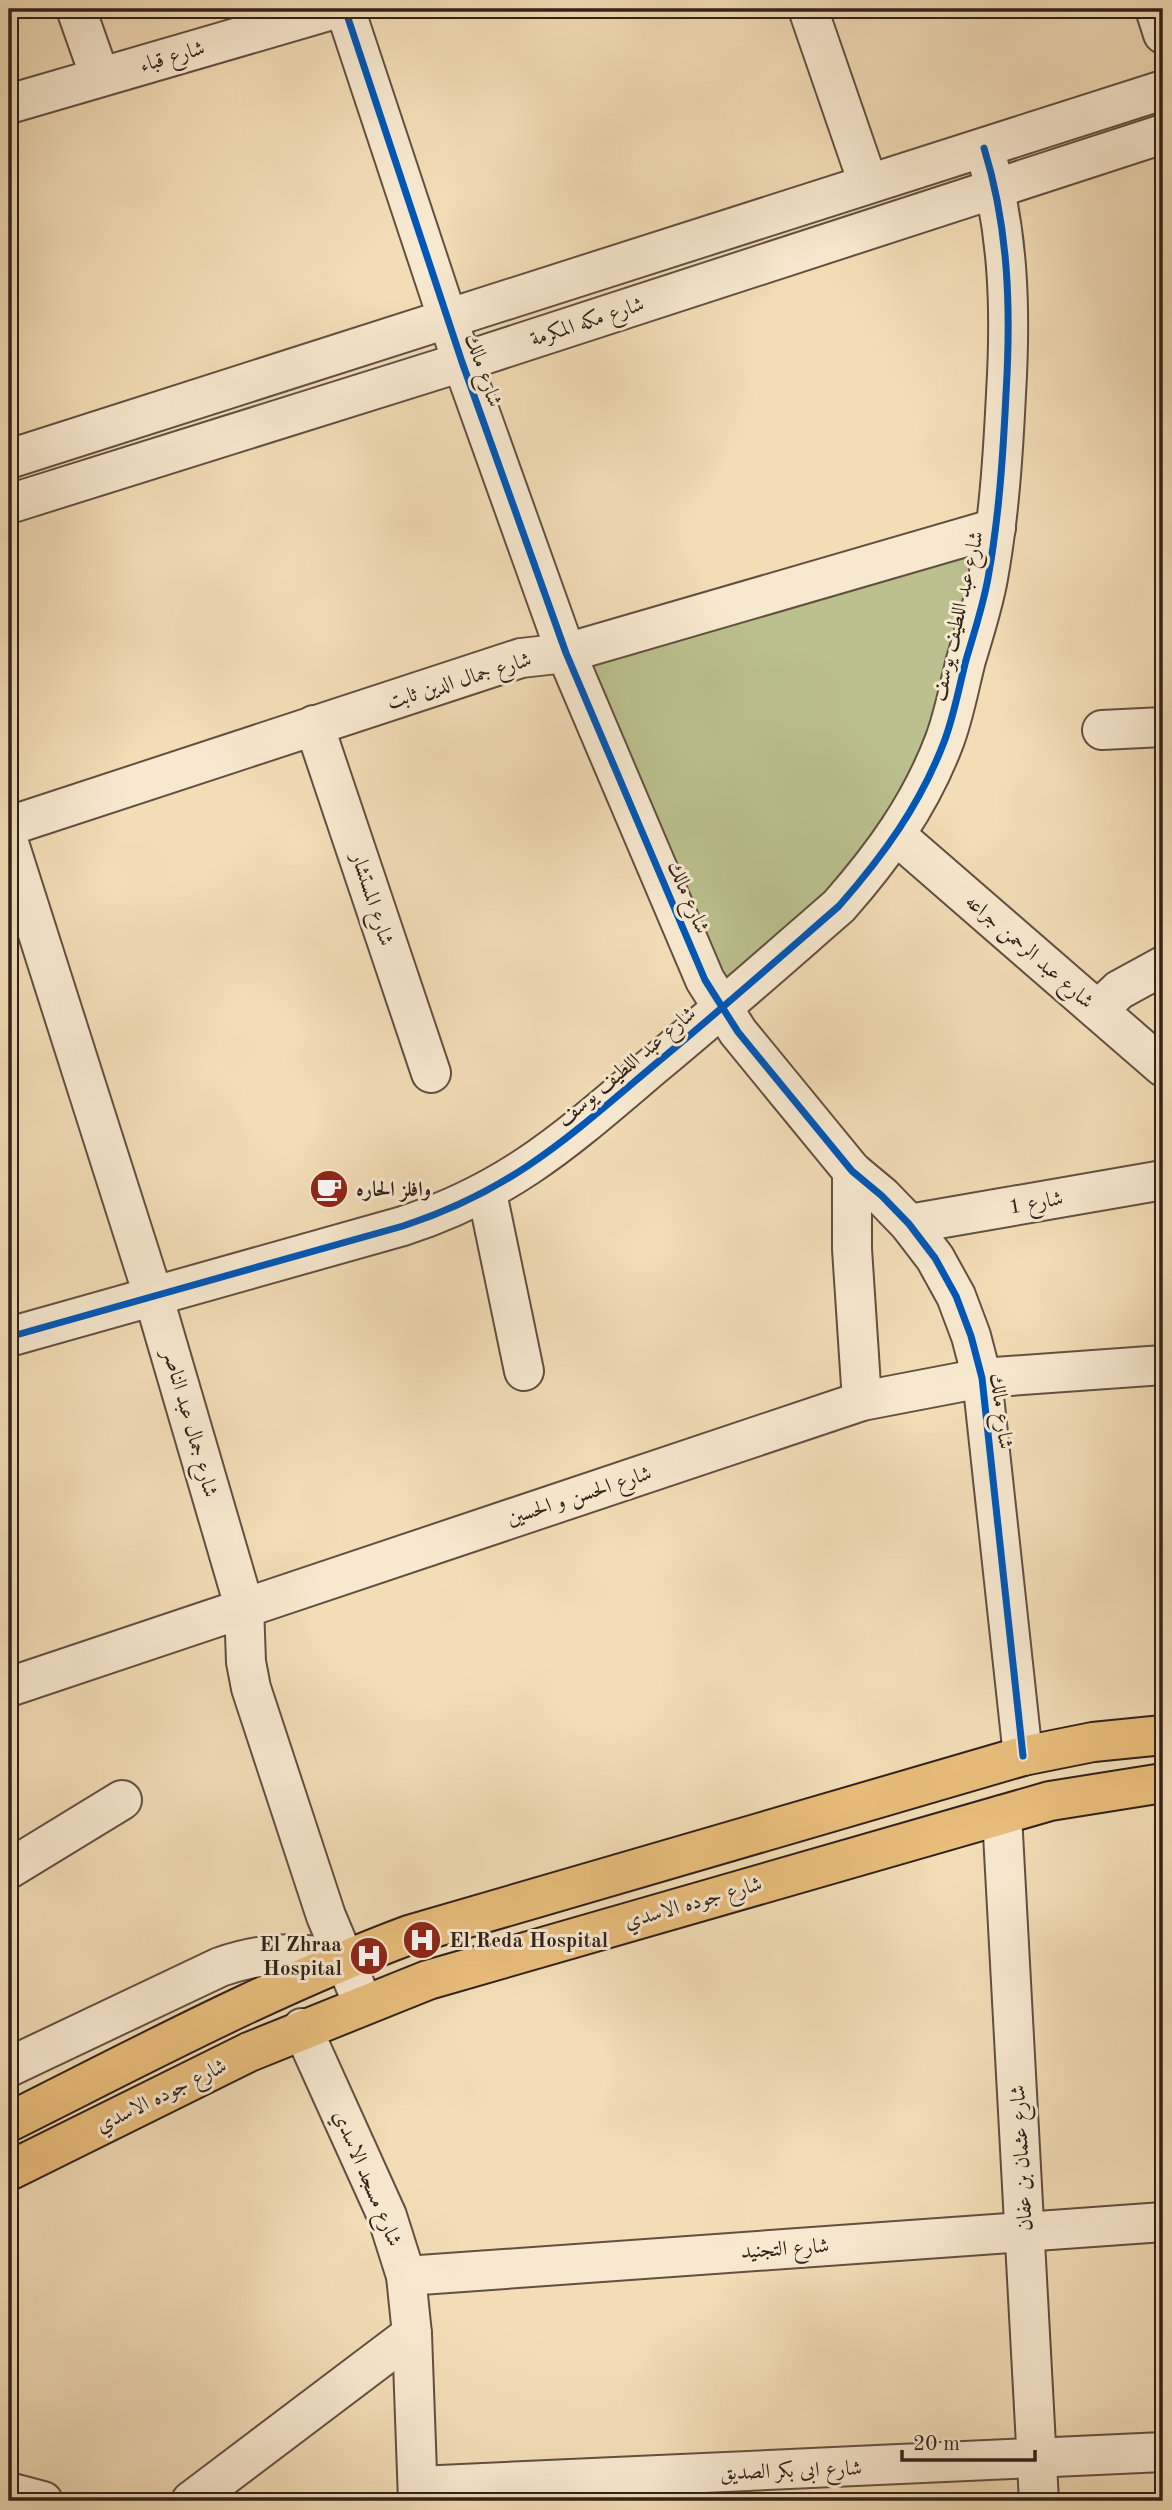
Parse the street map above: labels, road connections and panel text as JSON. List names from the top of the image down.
{
  "streets": {
    "main road": ["شارع جوده الاسدي"],
    "street": [
      "شارع قباء",
      "شارع مكه المكرمة",
      "شارع مالك",
      "شارع عبد اللطيف يوسف",
      "شارع جمال الدين ثابت",
      "شارع المستشار",
      "شارع عبد الرحمن جراعه",
      "شارع 1",
      "شارع جمال عبد الناصر",
      "شارع الحسن و الحسين",
      "شارع عثمان بن عفان",
      "شارع مسجد الاسدي",
      "شارع التجنيد",
      "شارع ابى بكر الصديق"
    ]
  },
  "crossings": [
    ["شارع مكه المكرمة", "شارع مالك"],
    ["شارع مكه المكرمة", "شارع عبد اللطيف يوسف"],
    ["شارع مالك", "شارع عبد اللطيف يوسف"],
    ["شارع مالك", "شارع جمال الدين ثابت"],
    ["شارع مالك", "شارع 1"],
    ["شارع مالك", "شارع الحسن و الحسين"],
    ["شارع مالك", "شارع جوده الاسدي"],
    ["شارع عبد اللطيف يوسف", "شارع جمال الدين ثابت"],
    ["شارع عبد اللطيف يوسف", "شارع عبد الرحمن جراعه"],
    ["شارع عبد اللطيف يوسف", "شارع جمال عبد الناصر"],
    ["شارع جمال الدين ثابت", "شارع المستشار"],
    ["شارع جمال عبد الناصر", "شارع الحسن و الحسين"],
    ["شارع جمال عبد الناصر", "شارع جوده الاسدي"],
    ["شارع جوده الاسدي", "شارع عثمان بن عفان"],
    ["شارع جوده الاسدي", "شارع مسجد الاسدي"],
    ["شارع عثمان بن عفان", "شارع التجنيد"],
    ["شارع عثمان بن عفان", "شارع ابى بكر الصديق"],
    ["شارع مسجد الاسدي", "شارع التجنيد"],
    ["شارع مسجد الاسدي", "شارع ابى بكر الصديق"]
  ],
  "places": {
    "cafe": ["وافلز الحاره"],
    "hospital": ["El Reda Hospital", "El Zhraa Hospital"]
  },
  "scale_bar": "20 m"
}
